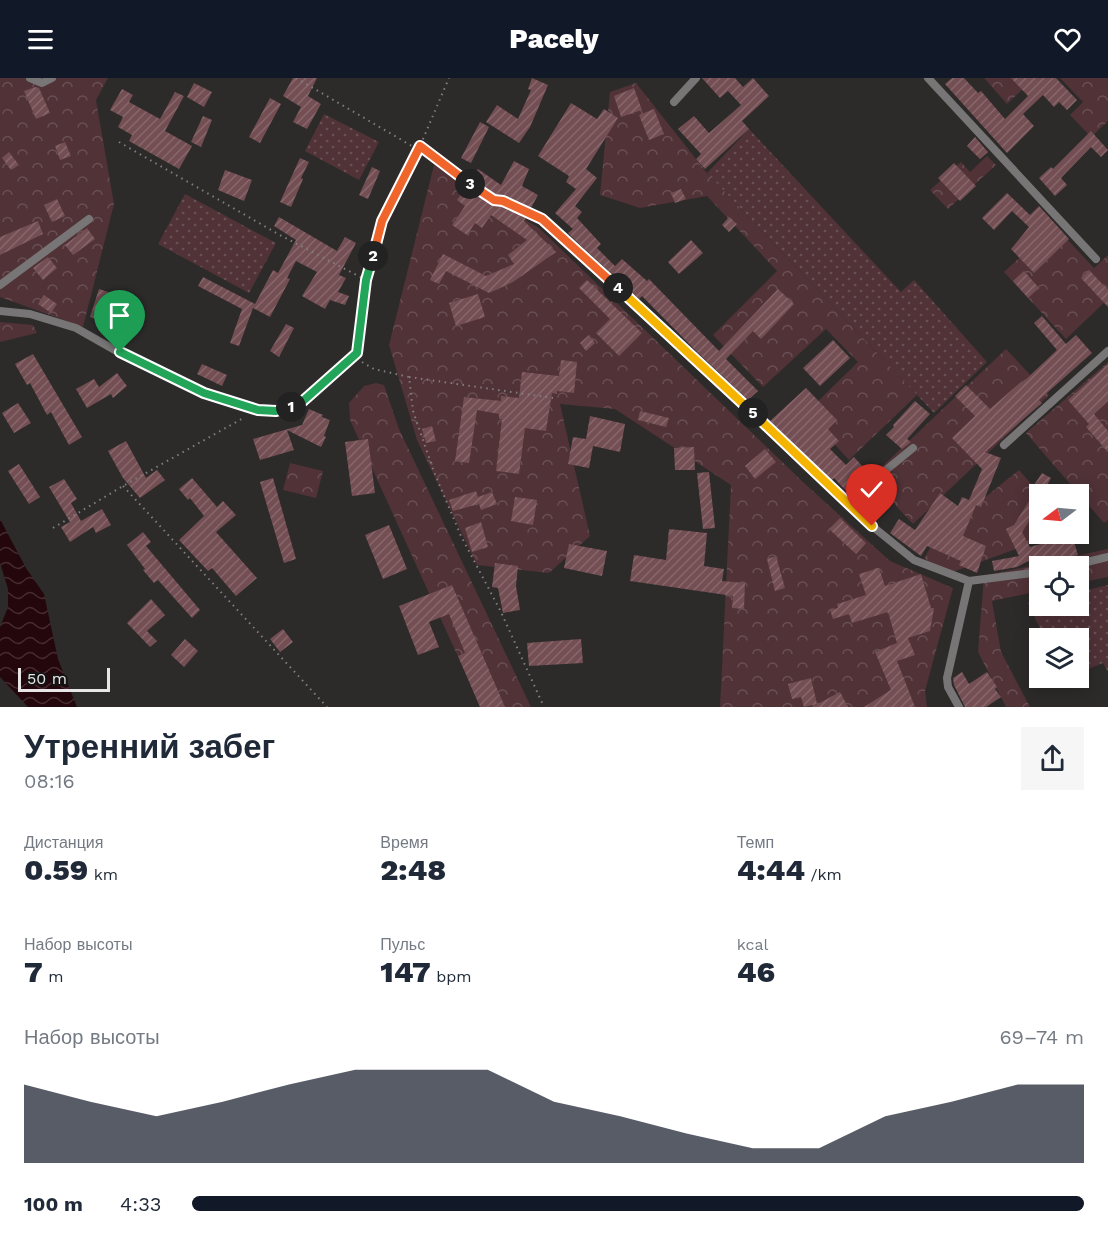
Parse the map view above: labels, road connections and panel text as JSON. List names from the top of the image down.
{
  "scale_bar": "50 m",
  "north": "left",
  "page": {
    "header": "Pacely",
    "pins": [
      "3",
      "2",
      "4",
      "1",
      "5"
    ],
    "scale": "50 m",
    "heading": ["Утренний забег", "08:16"],
    "stats": [
      ["Дистанция", "0.59 km"],
      ["Время", "2:48"],
      ["Темп", "4:44 /km"],
      ["Набор высоты", "7 m"],
      ["Пульс", "147 bpm"],
      ["kcal", "46"]
    ],
    "chart": ["Набор высоты", "69–74 m"],
    "list": [
      {
        "name": "100 m",
        "note": "4:33"
      }
    ]
  }
}
